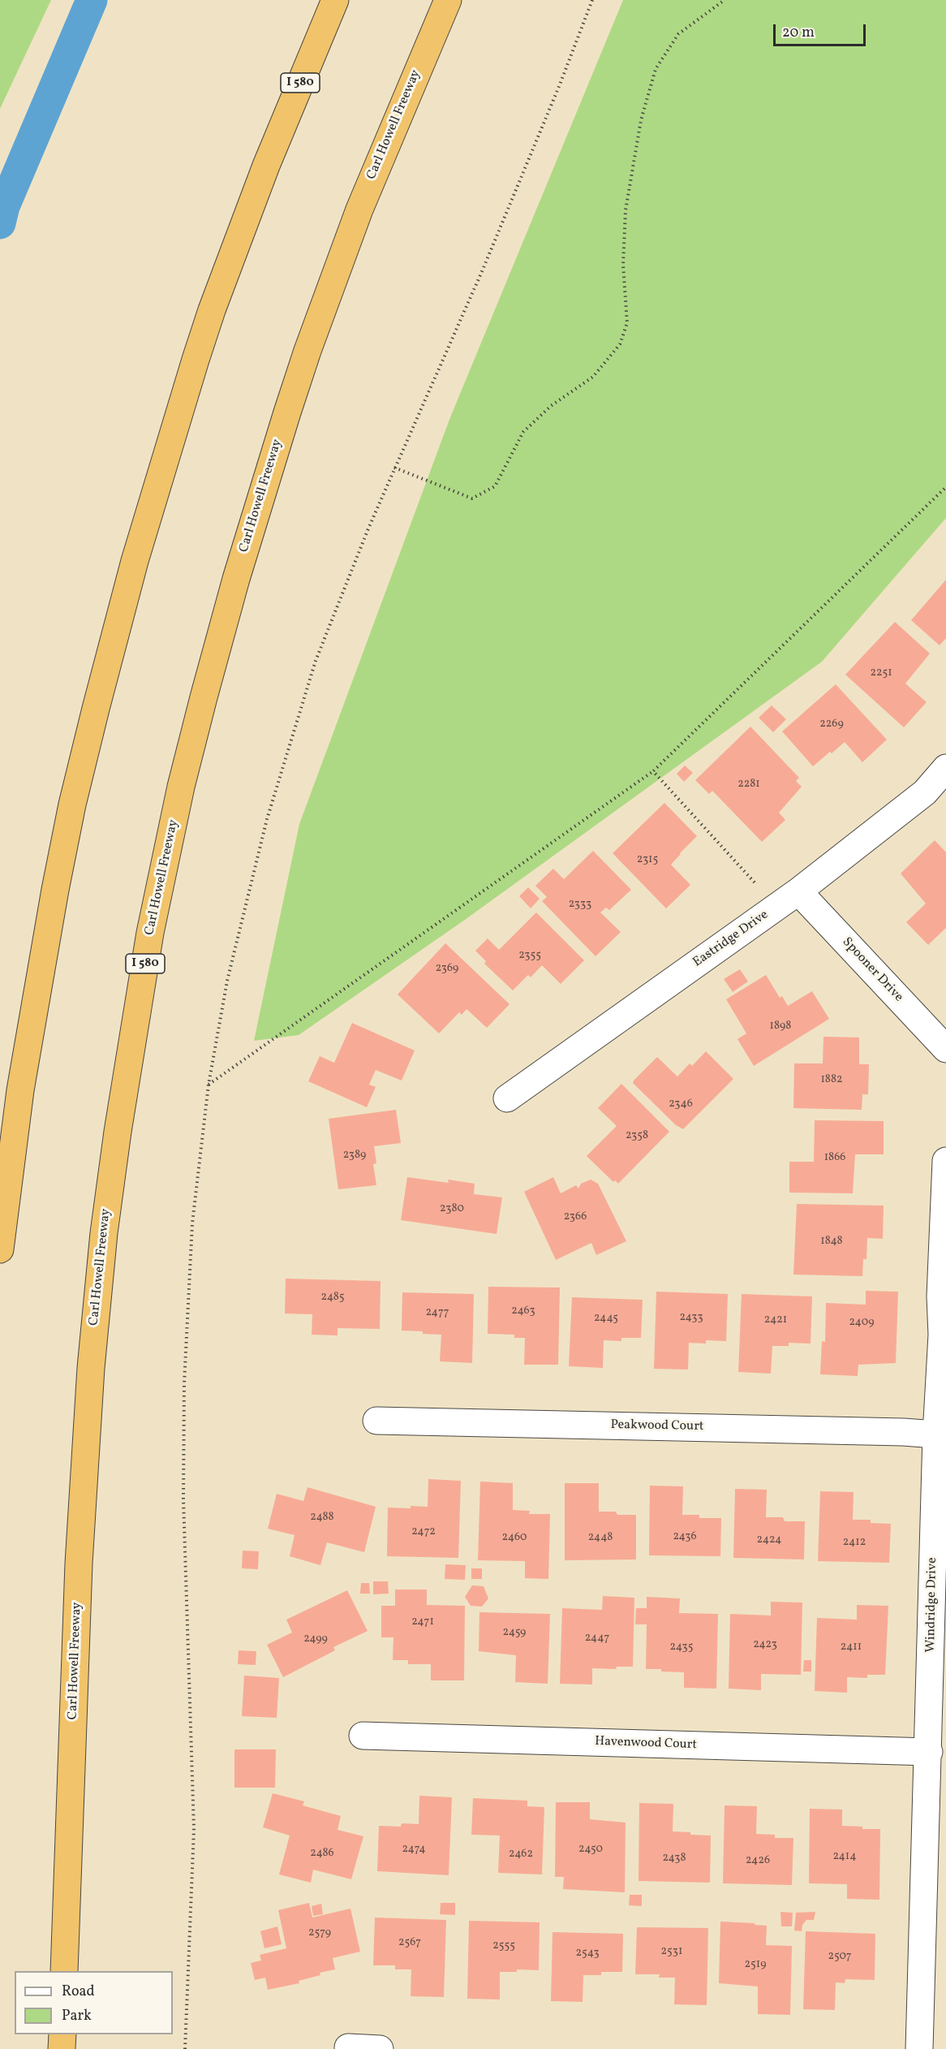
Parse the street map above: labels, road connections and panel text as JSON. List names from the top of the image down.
{
  "streets": {
    "highway": ["I 580", "Carl Howell Freeway"],
    "street": [
      "Eastridge Drive",
      "Spooner Drive",
      "Peakwood Court",
      "Windridge Drive",
      "Havenwood Court"
    ]
  },
  "crossings": [
    ["Eastridge Drive", "Spooner Drive"],
    ["Peakwood Court", "Windridge Drive"],
    ["Windridge Drive", "Havenwood Court"]
  ],
  "house_numbers": [
    "2251",
    "2269",
    "2281",
    "2315",
    "2333",
    "2355",
    "2369",
    "1898",
    "1882",
    "2346",
    "2358",
    "2389",
    "1866",
    "2380",
    "2366",
    "1848",
    "2485",
    "2463",
    "2477",
    "2433",
    "2445",
    "2421",
    "2409",
    "2488",
    "2472",
    "2436",
    "2460",
    "2448",
    "2424",
    "2412",
    "2471",
    "2459",
    "2447",
    "2499",
    "2423",
    "2435",
    "2411",
    "2474",
    "2450",
    "2486",
    "2462",
    "2414",
    "2438",
    "2426",
    "2579",
    "2567",
    "2555",
    "2531",
    "2543",
    "2507",
    "2519"
  ],
  "legend": ["Road", "Park"],
  "scale_bar": "20 m"
}
